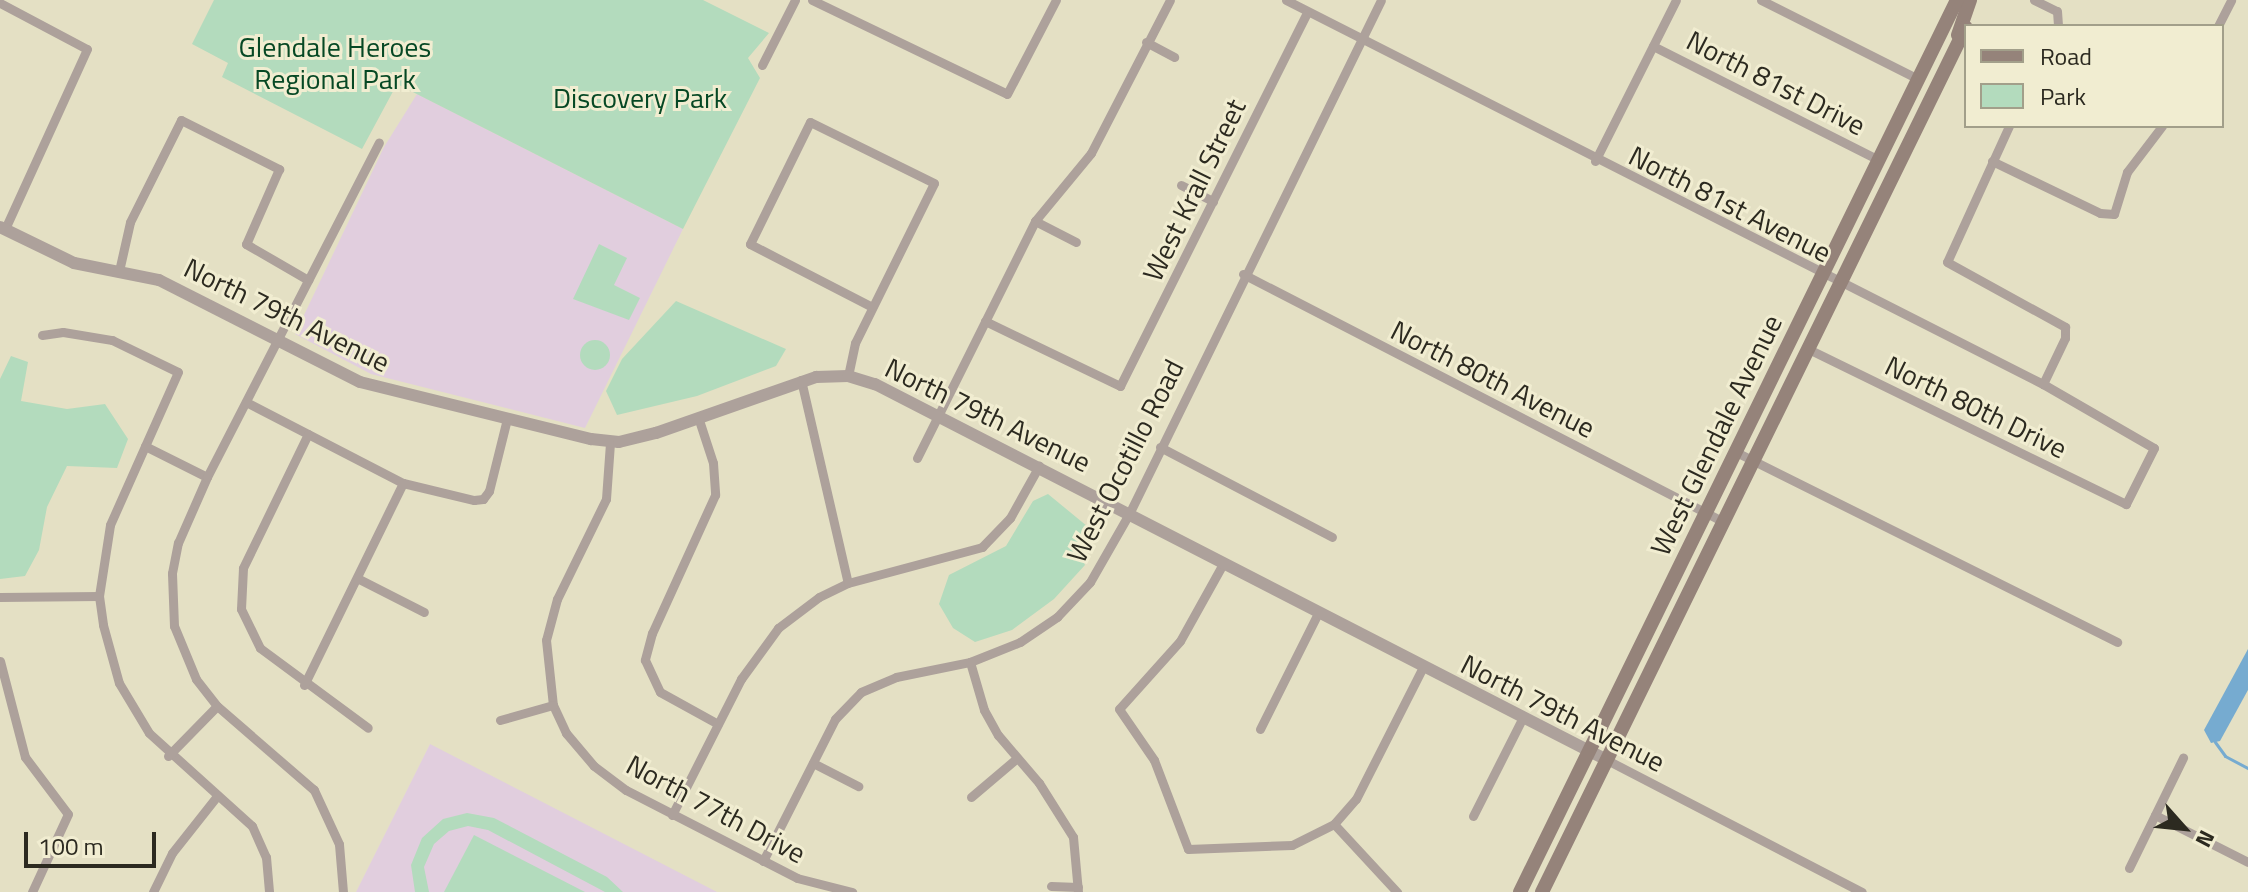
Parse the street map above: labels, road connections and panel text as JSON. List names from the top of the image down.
{
  "streets": {
    "main road": ["West Glendale Avenue"],
    "street": [
      "North 81st Drive",
      "West Krall Street",
      "North 81st Avenue",
      "North 79th Avenue",
      "North 80th Avenue",
      "North 80th Drive",
      "West Ocotillo Road",
      "North 77th Drive"
    ]
  },
  "crossings": [
    ["North 81st Drive", "West Glendale Avenue"],
    ["West Krall Street", "North 81st Avenue"],
    ["North 81st Avenue", "North 80th Drive"],
    ["North 81st Avenue", "West Glendale Avenue"],
    ["North 81st Avenue", "West Ocotillo Road"],
    ["North 79th Avenue", "West Glendale Avenue"],
    ["North 79th Avenue", "West Ocotillo Road"],
    ["North 79th Avenue", "North 77th Drive"],
    ["North 80th Avenue", "West Glendale Avenue"],
    ["North 80th Avenue", "West Ocotillo Road"],
    ["North 80th Drive", "West Glendale Avenue"],
    ["West Ocotillo Road", "North 77th Drive"]
  ],
  "parks": ["Glendale Heroes Regional Park", "Discovery Park"],
  "legend": ["Road", "Park"],
  "scale_bar": "100 m",
  "north": "bottom right"
}
